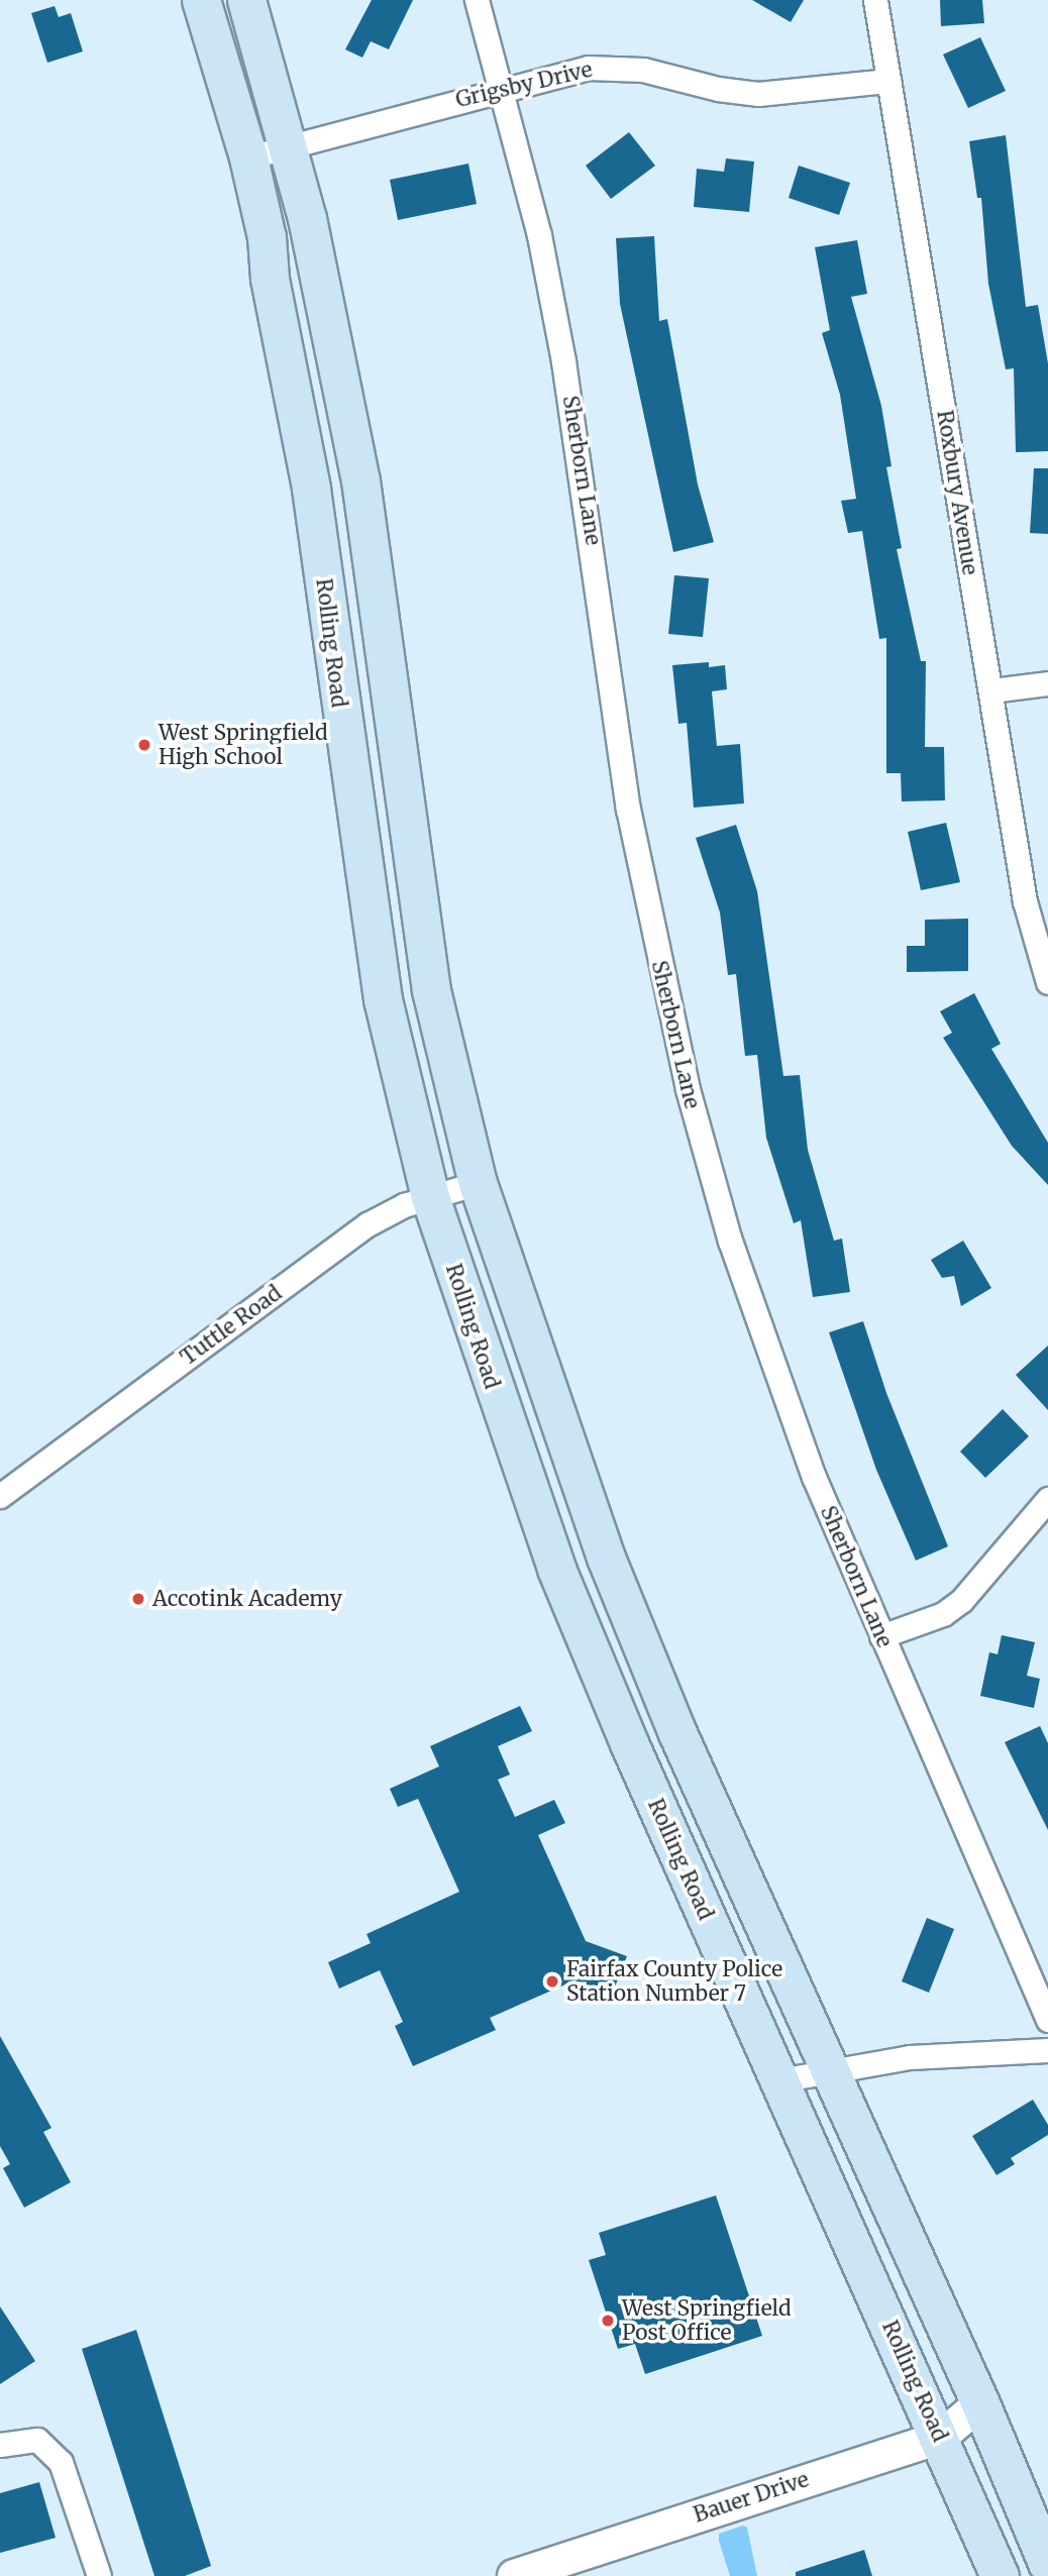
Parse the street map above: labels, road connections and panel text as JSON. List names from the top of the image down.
{
  "streets": {
    "main road": ["Rolling Road"],
    "street": [
      "Grigsby Drive",
      "Sherborn Lane",
      "Roxbury Avenue",
      "Tuttle Road",
      "Bauer Drive"
    ]
  },
  "crossings": [
    ["Grigsby Drive", "Sherborn Lane"],
    ["Grigsby Drive", "Roxbury Avenue"],
    ["Grigsby Drive", "Rolling Road"],
    ["Rolling Road", "Tuttle Road"],
    ["Rolling Road", "Bauer Drive"]
  ],
  "places": [
    "West Springfield High School",
    "Accotink Academy",
    "Fairfax County Police Station Number 7",
    "West Springfield Post Office"
  ]
}
